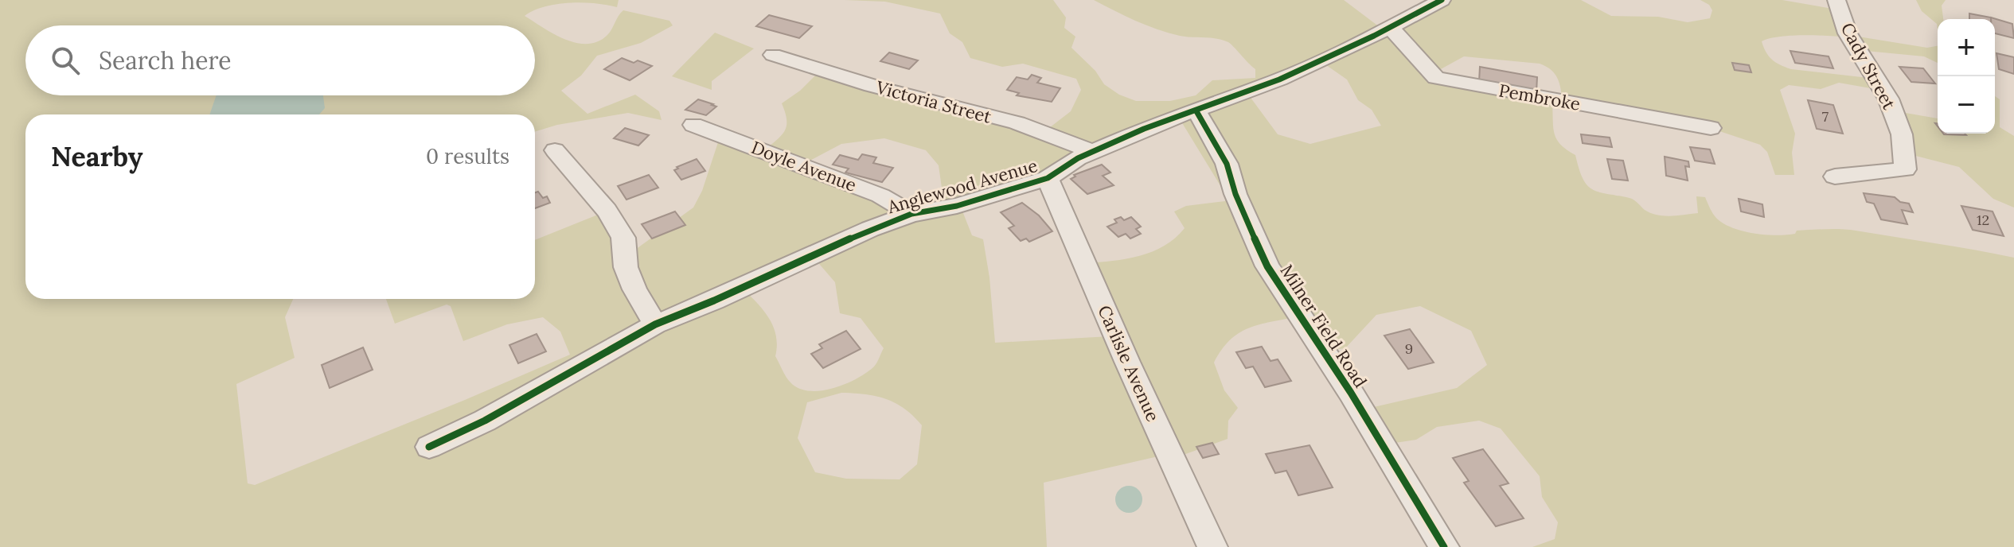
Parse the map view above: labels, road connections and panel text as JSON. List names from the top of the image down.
{
  "streets": {
    "street": [
      "Cady Street",
      "Pembroke",
      "Victoria Street",
      "Doyle Avenue",
      "Anglewood Avenue",
      "Milner Field Road",
      "Carlisle Avenue"
    ]
  },
  "crossings": [
    ["Pembroke", "Anglewood Avenue"],
    ["Victoria Street", "Anglewood Avenue"],
    ["Doyle Avenue", "Anglewood Avenue"],
    ["Anglewood Avenue", "Milner Field Road"],
    ["Anglewood Avenue", "Carlisle Avenue"]
  ],
  "house_numbers": ["7", "12", "9"],
  "page": {
    "map_buttons": ["+", "−"],
    "search": "Search here",
    "heading": ["Nearby", "0 results"]
  }
}
